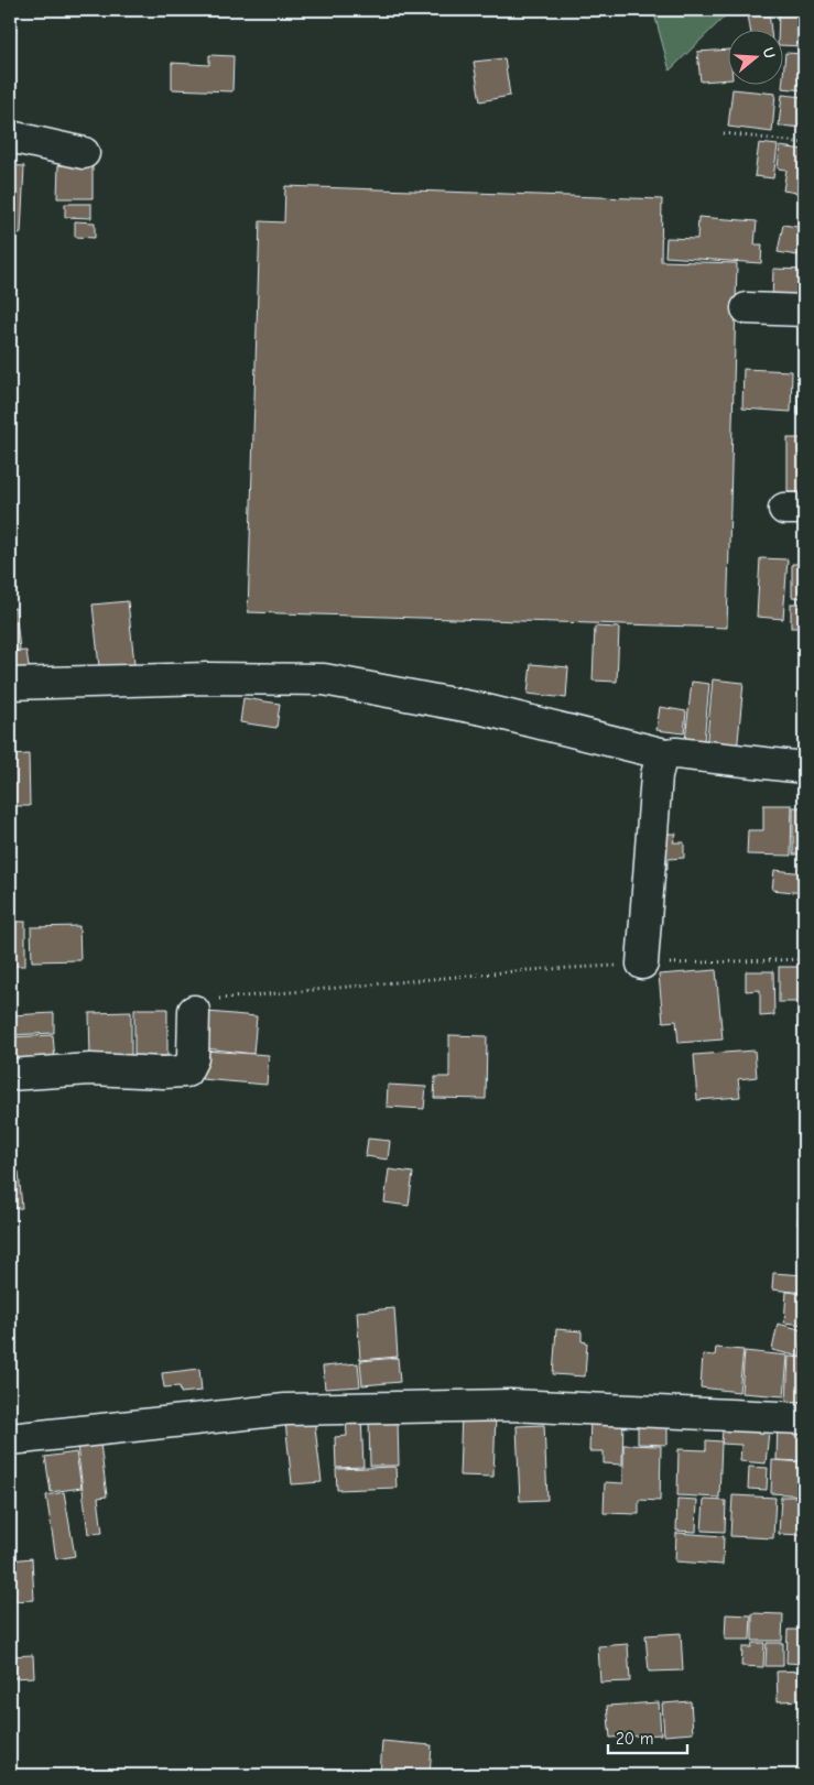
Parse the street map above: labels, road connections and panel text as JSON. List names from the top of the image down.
{
  "scale_bar": "20 m",
  "north": "right"
}
